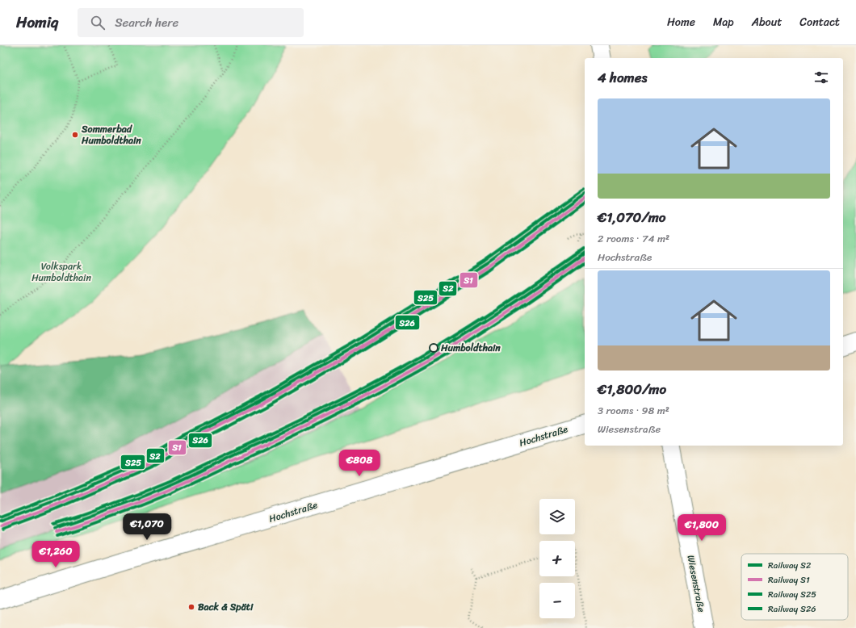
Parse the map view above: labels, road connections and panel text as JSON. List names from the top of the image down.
{
  "streets": {
    "street": ["Hochstraße", "Wiesenstraße"]
  },
  "parks": ["Volkspark Humboldthain"],
  "places": ["Sommerbad Humboldthain", "Humboldthain", "Back & Späti"],
  "lines": [
    "rail line S25",
    "rail line S2",
    "rail line S1",
    "rail line S26"
  ],
  "legend": [
    "Railway S2",
    "Railway S1",
    "Railway S25",
    "Railway S26"
  ],
  "page": {
    "header": "Homiq",
    "search": "Search here",
    "nav": [
      "Home",
      "Map",
      "About",
      "Contact"
    ],
    "heading": "4 homes",
    "list": [
      {
        "name": "€1,070/mo",
        "note": "2 rooms · 74 m² · Hochstraße"
      },
      {
        "name": "€1,800/mo",
        "note": "3 rooms · 98 m² · Wiesenstraße"
      }
    ],
    "price": [
      "€808",
      "€1,070",
      "€1,800",
      "€1,260"
    ],
    "map_buttons": ["+", "−"]
  }
}
